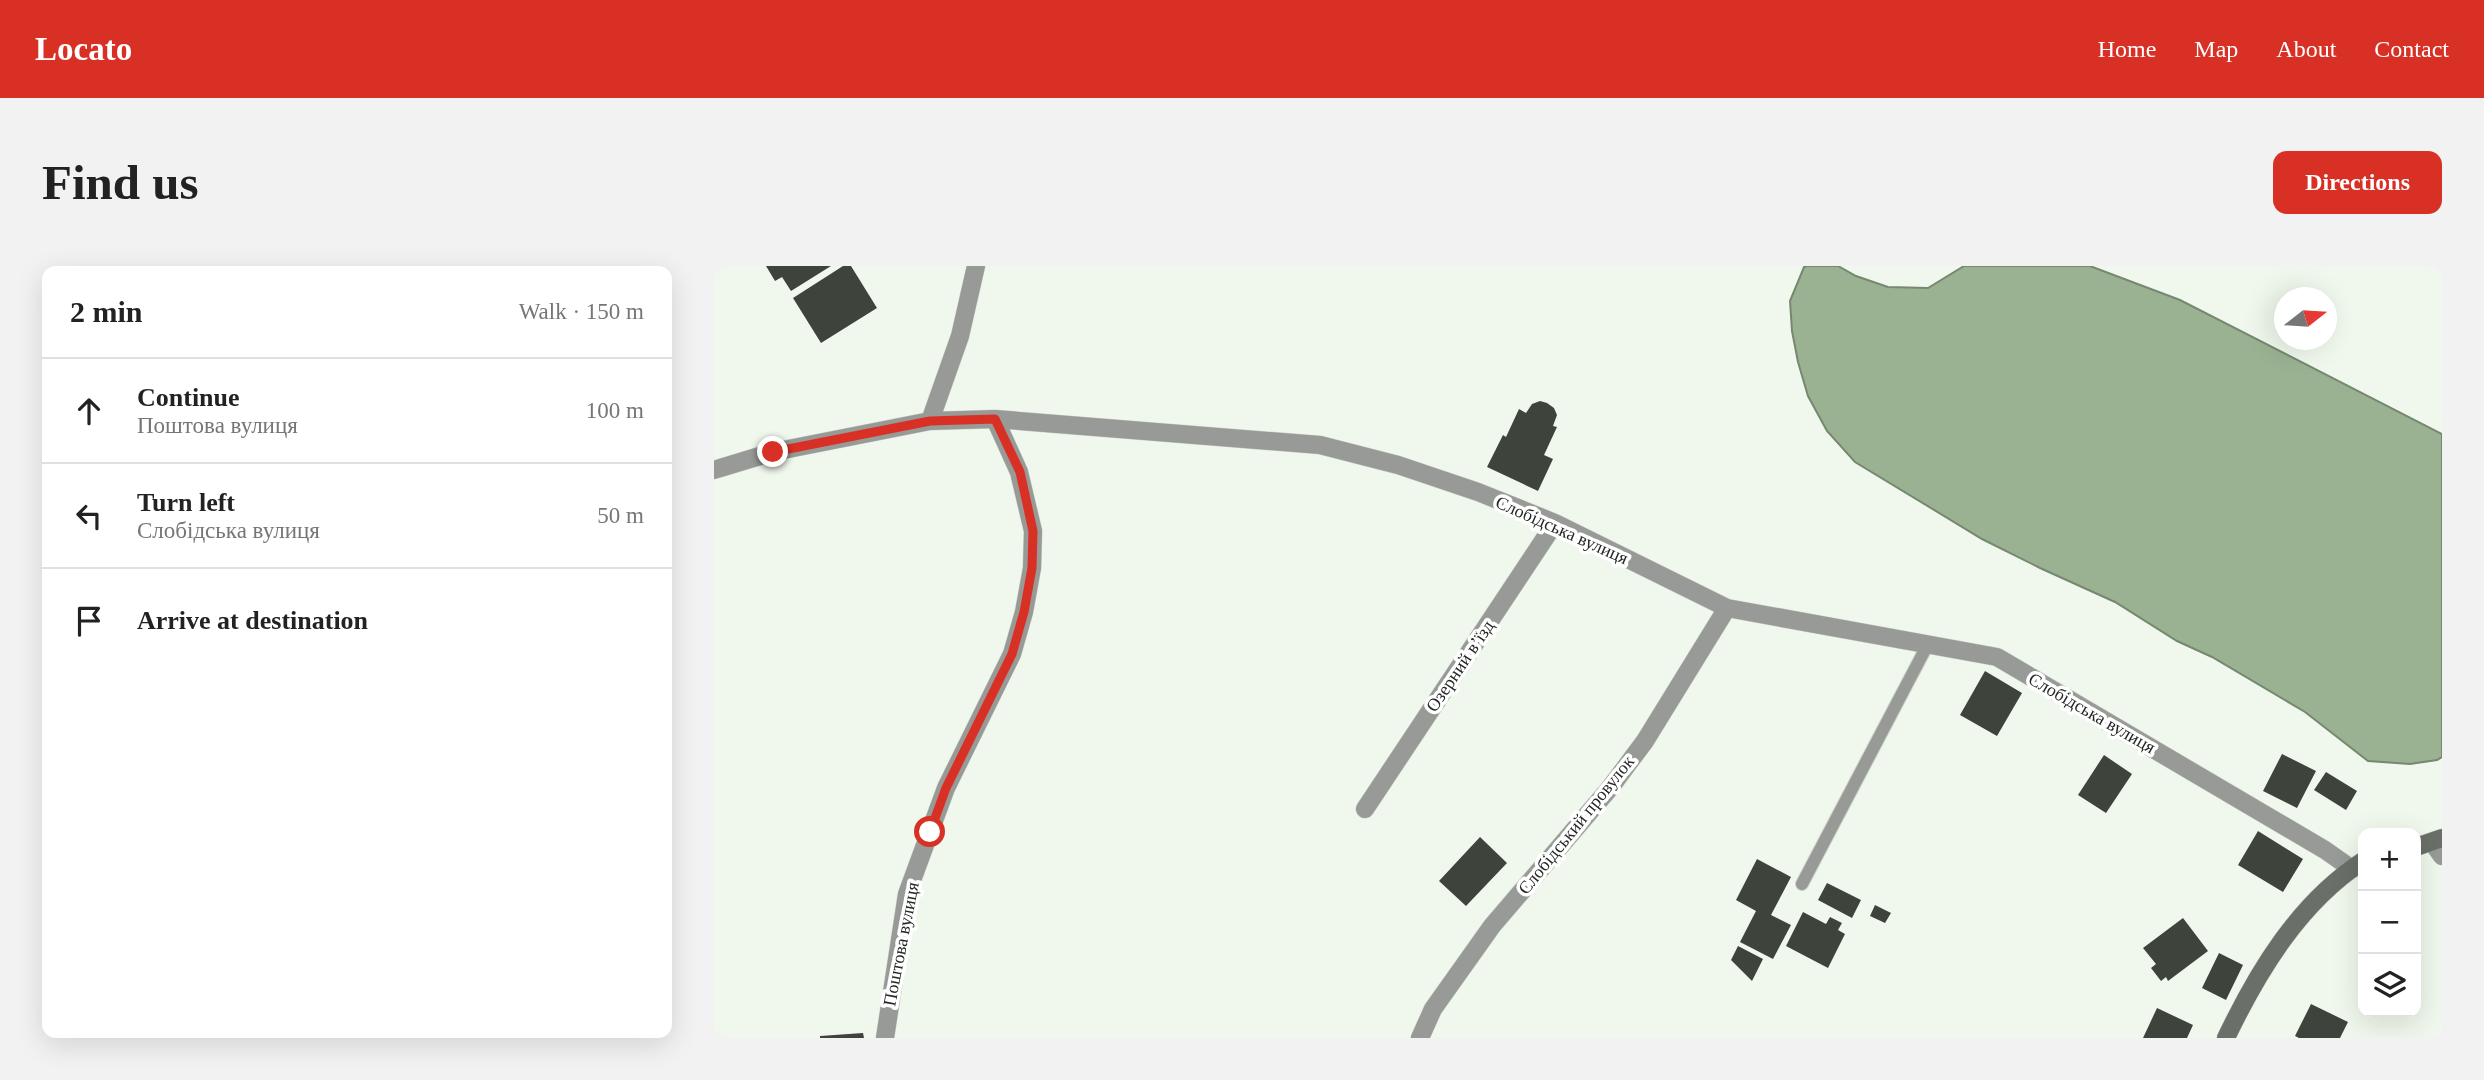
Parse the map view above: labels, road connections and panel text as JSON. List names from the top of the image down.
{
  "streets": {
    "street": [
      "Слобідська вулиця",
      "Озерний в’їзд",
      "Слобідський провулок",
      "Поштова вулиця"
    ]
  },
  "crossings": [
    ["Слобідська вулиця", "Озерний в’їзд"],
    ["Слобідська вулиця", "Слобідський провулок"],
    ["Слобідська вулиця", "Поштова вулиця"]
  ],
  "north": "right",
  "page": {
    "header": "Locato",
    "nav": [
      "Home",
      "Map",
      "About",
      "Contact"
    ],
    "buttons": "Directions",
    "title": "Find us",
    "heading": ["2 min", "Walk · 150 m"],
    "list": [
      ["Continue", "Поштова вулиця", "100 m"],
      ["Turn left", "Слобідська вулиця", "50 m"],
      "Arrive at destination"
    ],
    "map_buttons": ["+", "−"]
  }
}
